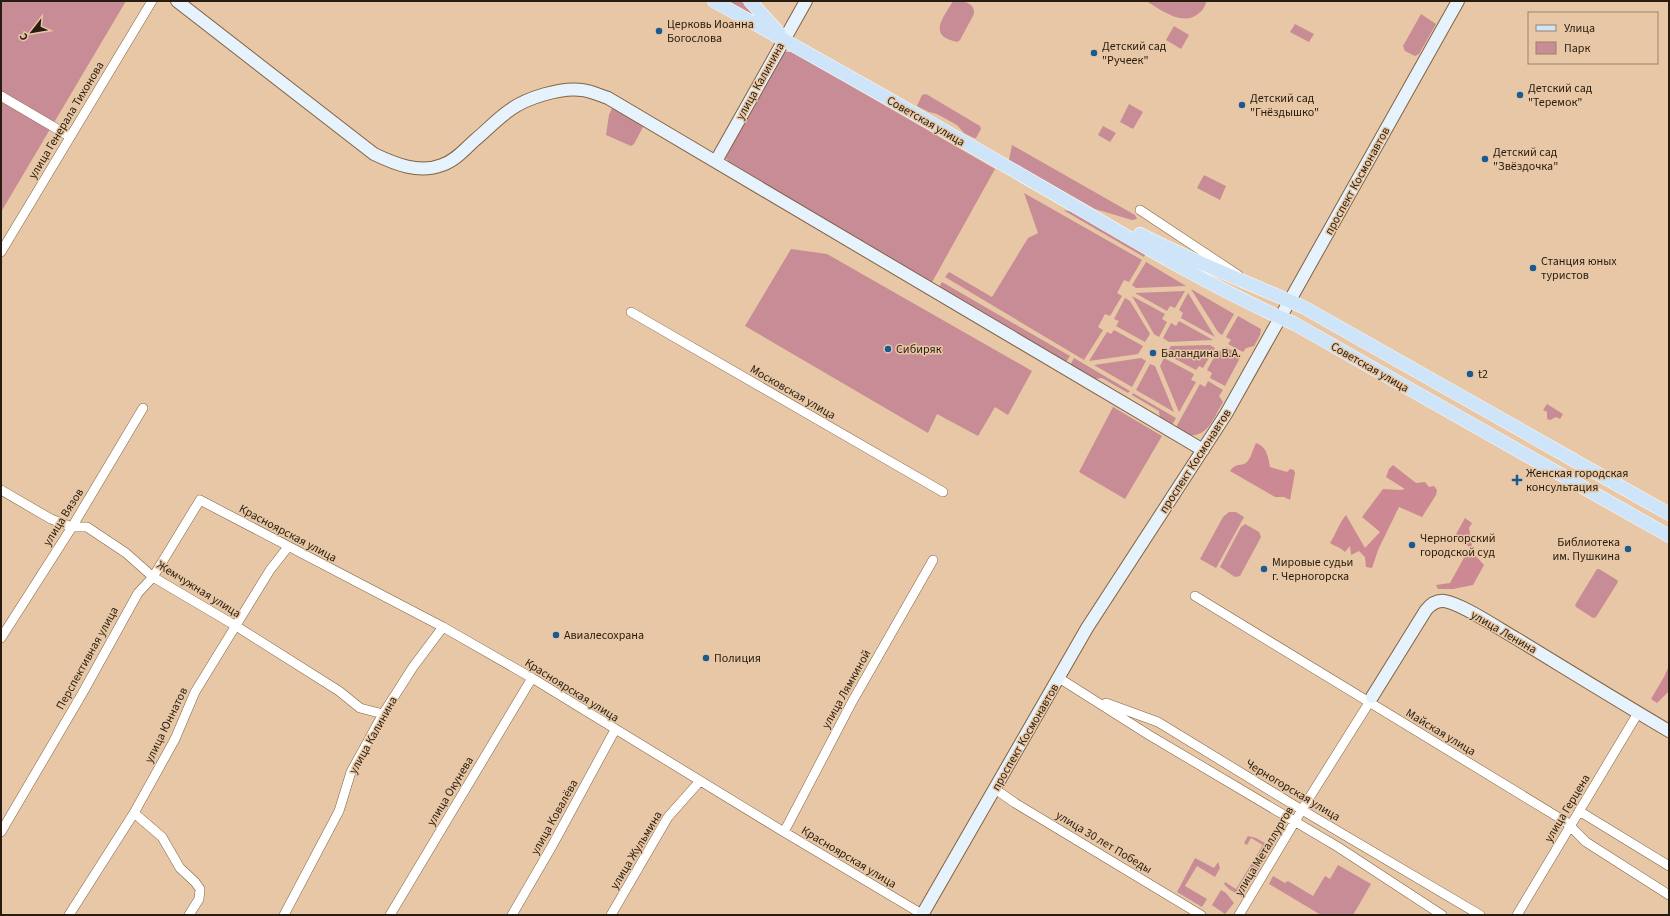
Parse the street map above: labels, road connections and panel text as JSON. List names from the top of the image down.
{
  "streets": {
    "main road": [
      "улица Калинина",
      "Советская улица",
      "проспект Космонавтов",
      "улица Ленина"
    ],
    "street": [
      "улица Генерала Тихонова",
      "Московская улица",
      "улица Вязов",
      "Красноярская улица",
      "Жемчужная улица",
      "Перспективная улица",
      "улица Лямкиной",
      "улица Юннатов",
      "Майская улица",
      "Черногорская улица",
      "улица Окунева",
      "улица Герцена",
      "улица Ковалёва",
      "улица 30 лет Победы",
      "улица Жульмина",
      "улица Металлургов"
    ]
  },
  "crossings": [
    ["улица Калинина", "Советская улица"],
    ["улица Калинина", "Красноярская улица"],
    ["улица Калинина", "Жемчужная улица"],
    ["Советская улица", "проспект Космонавтов"],
    ["проспект Космонавтов", "Красноярская улица"],
    ["проспект Космонавтов", "Черногорская улица"],
    ["проспект Космонавтов", "улица 30 лет Победы"],
    ["улица Вязов", "Жемчужная улица"],
    ["Красноярская улица", "Перспективная улица"],
    ["Красноярская улица", "улица Лямкиной"],
    ["Красноярская улица", "улица Юннатов"],
    ["Красноярская улица", "улица Окунева"],
    ["Красноярская улица", "улица Ковалёва"],
    ["Красноярская улица", "улица Жульмина"],
    ["Жемчужная улица", "Перспективная улица"],
    ["Жемчужная улица", "улица Юннатов"],
    ["улица Ленина", "Майская улица"],
    ["улица Ленина", "улица Герцена"],
    ["улица Ленина", "улица Металлургов"],
    ["Майская улица", "улица Герцена"],
    ["Майская улица", "улица Металлургов"],
    ["Черногорская улица", "улица Металлургов"]
  ],
  "places": {
    "other": [
      "Церковь Иоанна Богослова",
      "Детский сад \"Ручеек\"",
      "Детский сад \"Теремок\"",
      "Детский сад \"Гнёздышко\"",
      "Детский сад \"Звёздочка\"",
      "Станция юных туристов",
      "Сибиряк",
      "Баландина В.А.",
      "t2",
      "Черногорский городской суд",
      "Библиотека им. Пушкина",
      "Мировые судьи г. Черногорска",
      "Авиалесохрана",
      "Полиция"
    ],
    "health": ["Женская городская консультация"]
  },
  "legend": ["Улица", "Парк"],
  "north": "bottom left"
}
